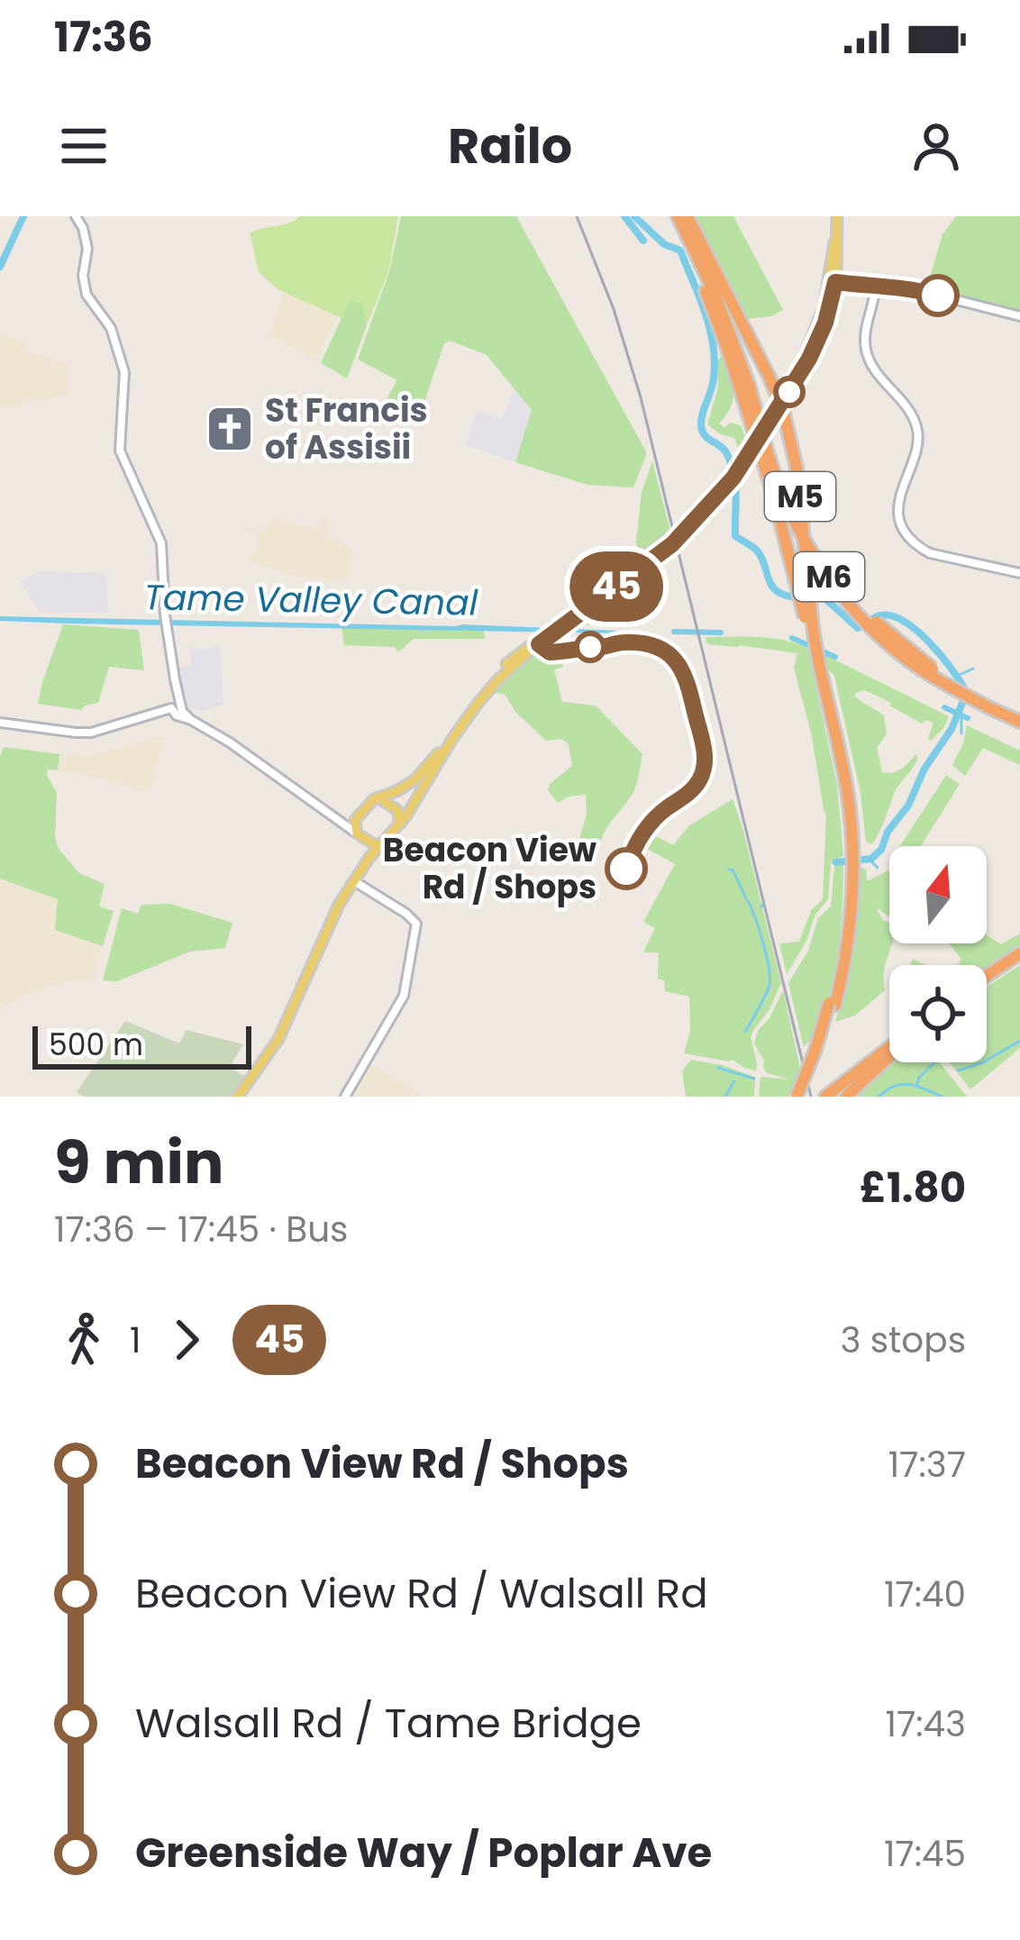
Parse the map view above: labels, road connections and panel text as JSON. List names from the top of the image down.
{
  "streets": {
    "highway": ["M5", "M6"]
  },
  "crossings": [
    ["M5", "M6"]
  ],
  "water": ["Tame Valley Canal"],
  "places": {
    "church": ["St Francis of Assisii"],
    "other": ["Beacon View Rd / Shops"]
  },
  "lines": ["bus line 45"],
  "scale_bar": "500 m",
  "north": "top",
  "page": {
    "status": "17:36",
    "header": "Railo",
    "on_map": "45",
    "scale": "500 m",
    "heading": ["9 min", "17:36 – 17:45 · Bus", "£1.80"],
    "legs": ["1", "45", "3 stops"],
    "list": [
      {
        "name": "Beacon View Rd / Shops",
        "value": "17:37"
      },
      {
        "name": "Beacon View Rd / Walsall Rd",
        "value": "17:40"
      },
      {
        "name": "Walsall Rd / Tame Bridge",
        "value": "17:43"
      },
      {
        "name": "Greenside Way / Poplar Ave",
        "value": "17:45"
      }
    ]
  }
}
